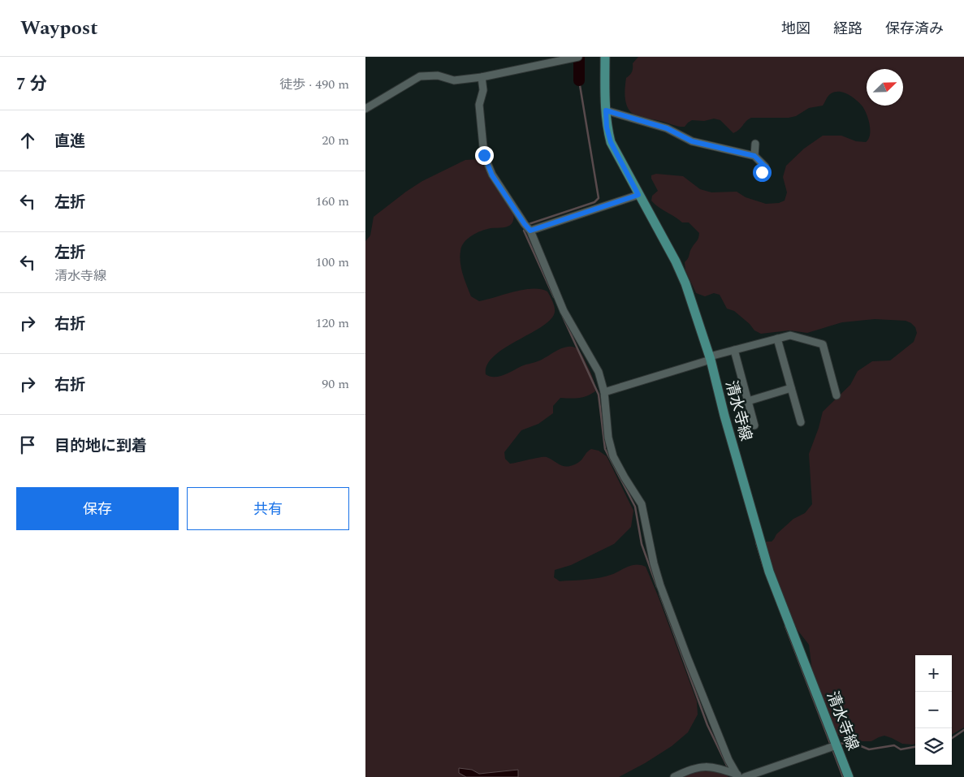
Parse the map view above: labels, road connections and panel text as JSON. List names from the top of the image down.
{
  "streets": {
    "main road": ["清水寺線"]
  },
  "north": "top right",
  "page": {
    "header": "Waypost",
    "nav": ["地図", "経路", "保存済み"],
    "heading": ["7 分", "徒歩 · 490 m"],
    "list": [
      ["直進", "20 m"],
      ["左折", "160 m"],
      ["左折", "清水寺線", "100 m"],
      ["右折", "120 m"],
      ["右折", "90 m"],
      "目的地に到着"
    ],
    "buttons": ["保存", "共有"],
    "map_buttons": ["+", "−"]
  }
}
